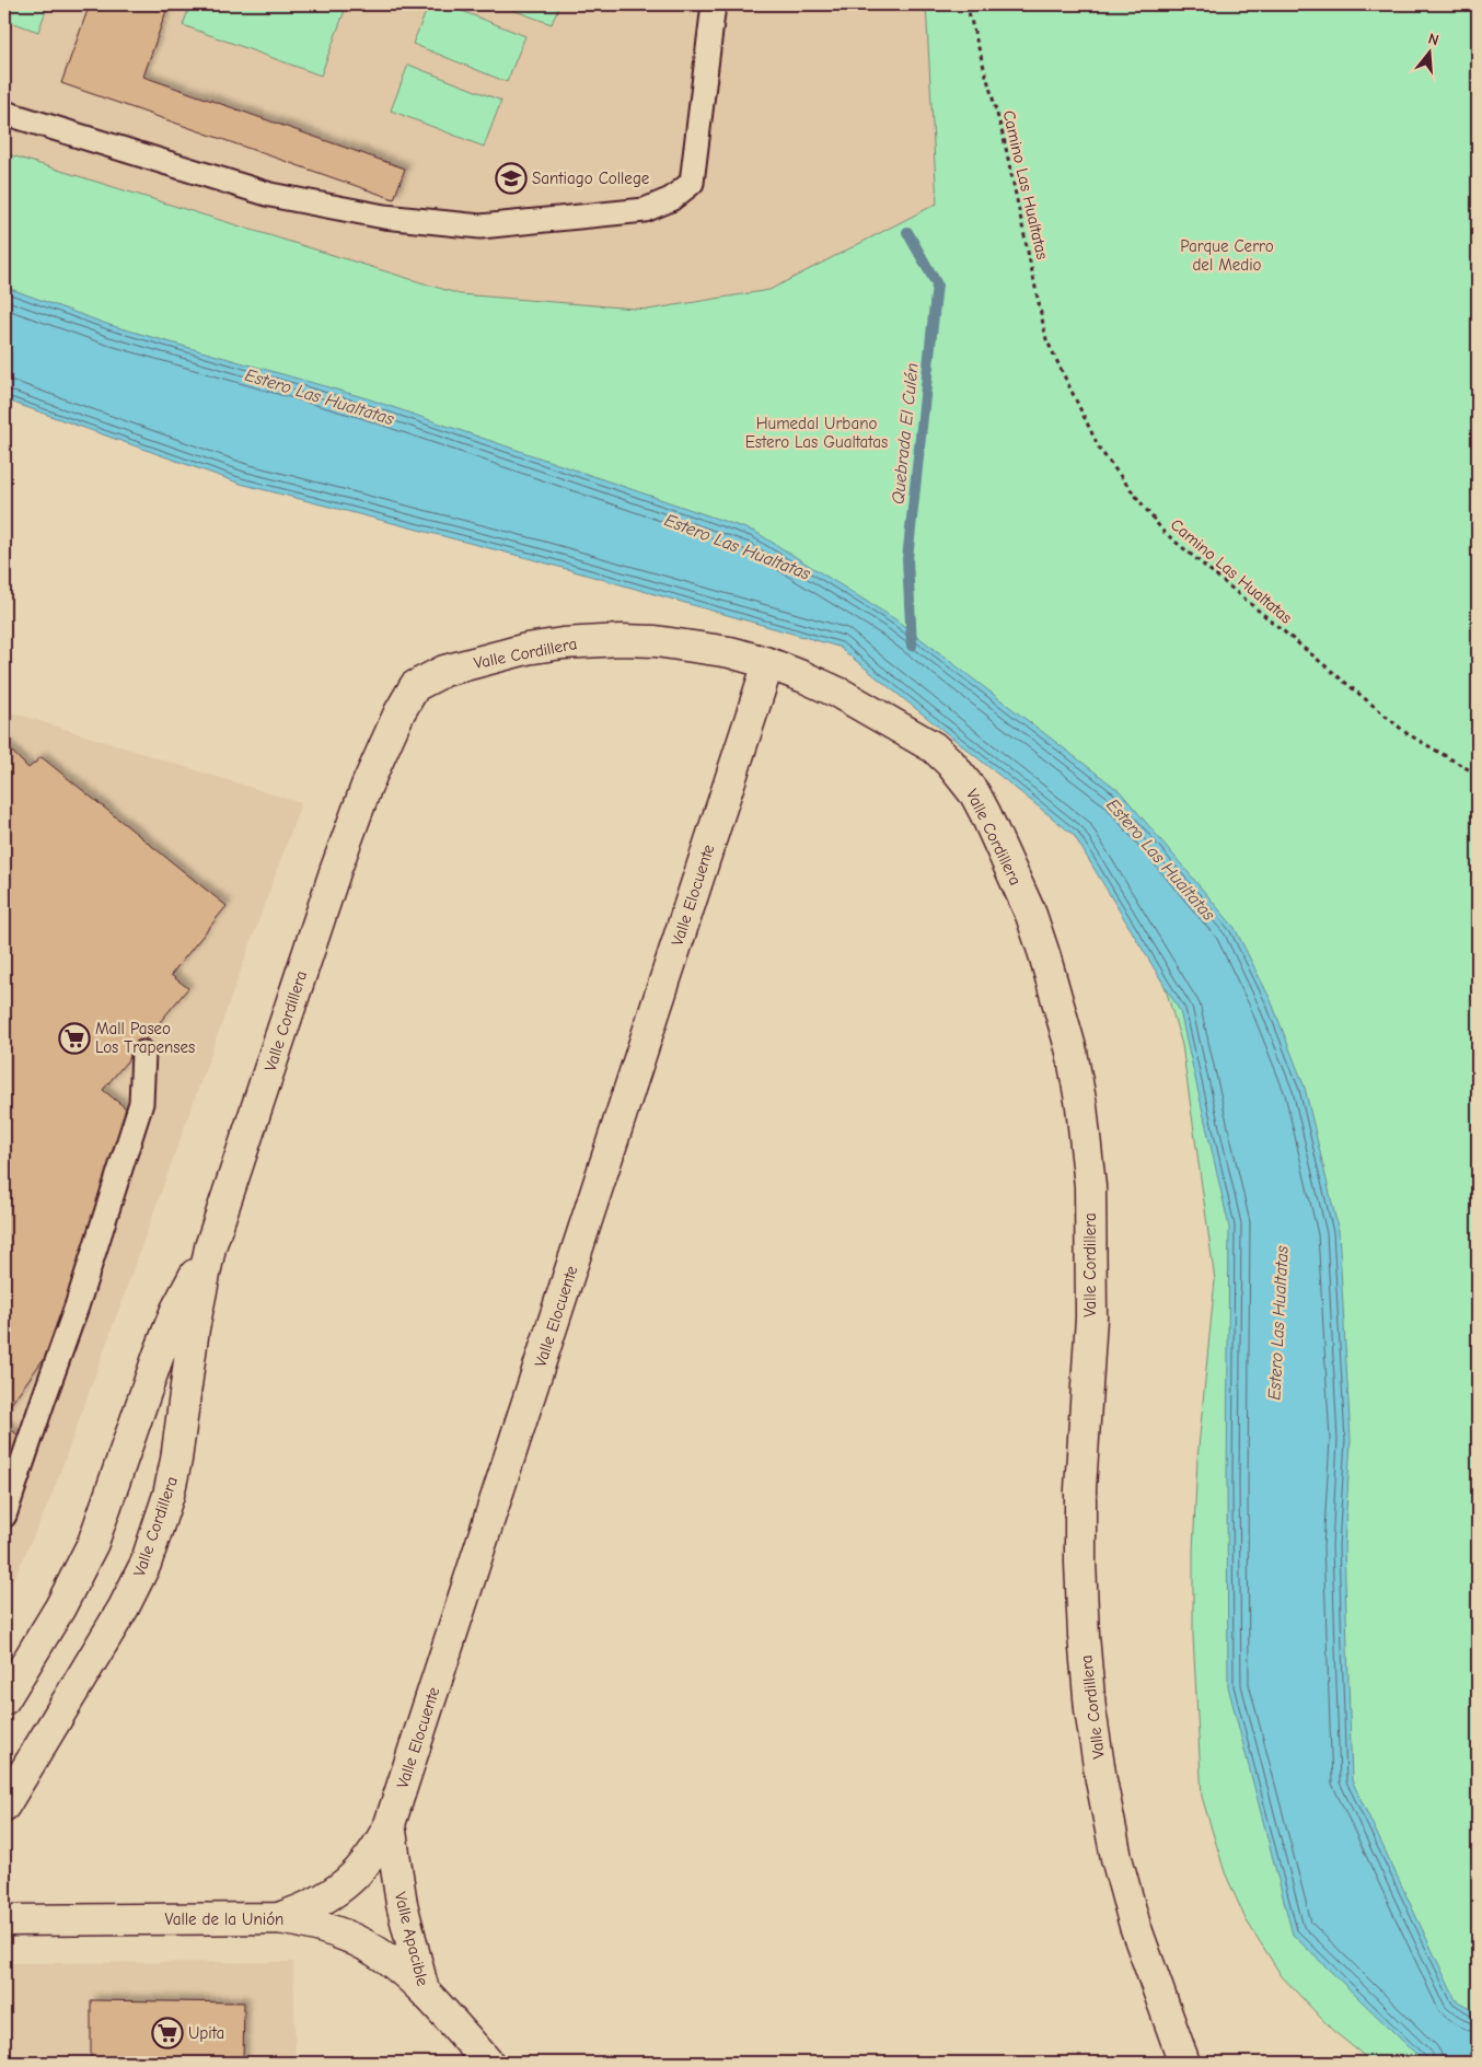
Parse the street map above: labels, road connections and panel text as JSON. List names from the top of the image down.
{
  "streets": {
    "street": [
      "Valle Cordillera",
      "Valle Elocuente",
      "Valle de la Unión",
      "Valle Apacible"
    ],
    "path": ["Camino Las Hualtatas"]
  },
  "crossings": [
    ["Valle Cordillera", "Valle Elocuente"],
    ["Valle Elocuente", "Valle de la Unión"],
    ["Valle Elocuente", "Valle Apacible"],
    ["Valle de la Unión", "Valle Apacible"]
  ],
  "water": ["Estero Las Hualtatas", "Quebrada El Culén"],
  "parks": ["Parque Cerro del Medio", "Humedal Urbano Estero Las Gualtatas"],
  "places": {
    "school or university": ["Santiago College"],
    "supermarket": ["Mall Paseo Los Trapenses", "Upita"]
  },
  "north": "top"
}
